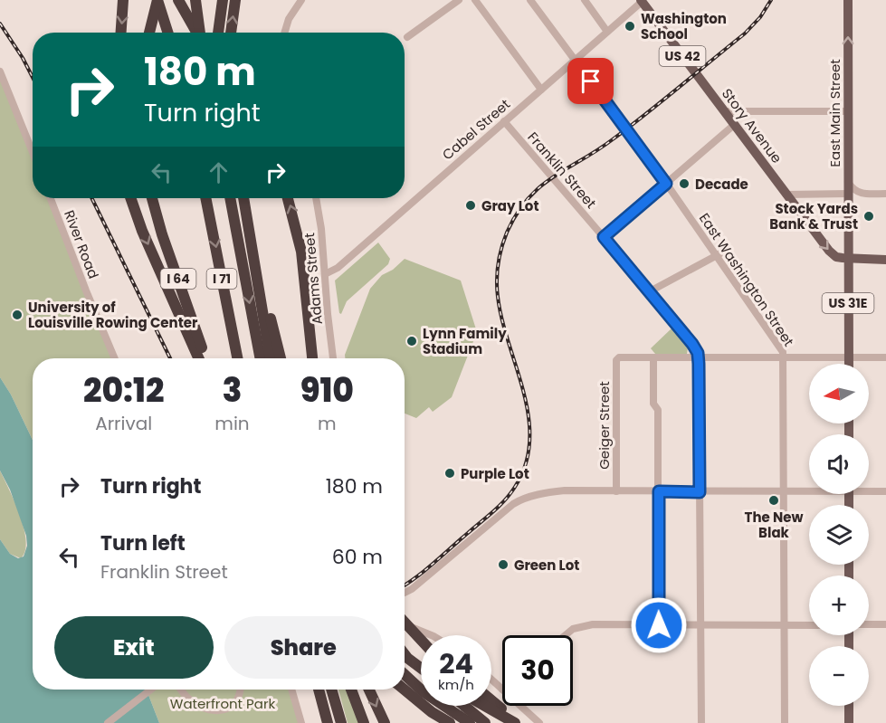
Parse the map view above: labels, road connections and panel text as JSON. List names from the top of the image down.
{
  "streets": {
    "highway": ["I 64", "I 71"],
    "main road": [
      "US 42",
      "East Main Street",
      "Story Avenue",
      "US 31E"
    ],
    "street": [
      "Cabel Street",
      "Franklin Street",
      "River Road",
      "Adams Street",
      "East Washington Street",
      "Geiger Street"
    ]
  },
  "crossings": [
    ["East Main Street", "Story Avenue"],
    ["East Main Street", "US 31E"],
    ["Story Avenue", "Cabel Street"],
    ["Story Avenue", "US 31E"],
    ["Cabel Street", "Franklin Street"],
    ["Cabel Street", "Adams Street"],
    ["Cabel Street", "East Washington Street"]
  ],
  "one_way": ["East Main Street"],
  "parks": ["Waterfront Park"],
  "places": [
    "Washington School",
    "Decade",
    "Gray Lot",
    "Stock Yards Bank & Trust",
    "University of Louisville Rowing Center",
    "Lynn Family Stadium",
    "Purple Lot",
    "The New Blak",
    "Green Lot"
  ],
  "north": "left",
  "page": {
    "turn": ["180 m", "Turn right"],
    "eta": [
      "20:12",
      "Arrival",
      "3",
      "min",
      "910",
      "m"
    ],
    "map_buttons": ["+", "−"],
    "list": [
      {
        "name": "Turn right",
        "value": "180 m"
      },
      {
        "name": "Turn left",
        "note": "Franklin Street",
        "value": "60 m"
      }
    ],
    "buttons": ["Exit", "Share"],
    "speed": "24 km/h",
    "limit": "30"
  }
}
